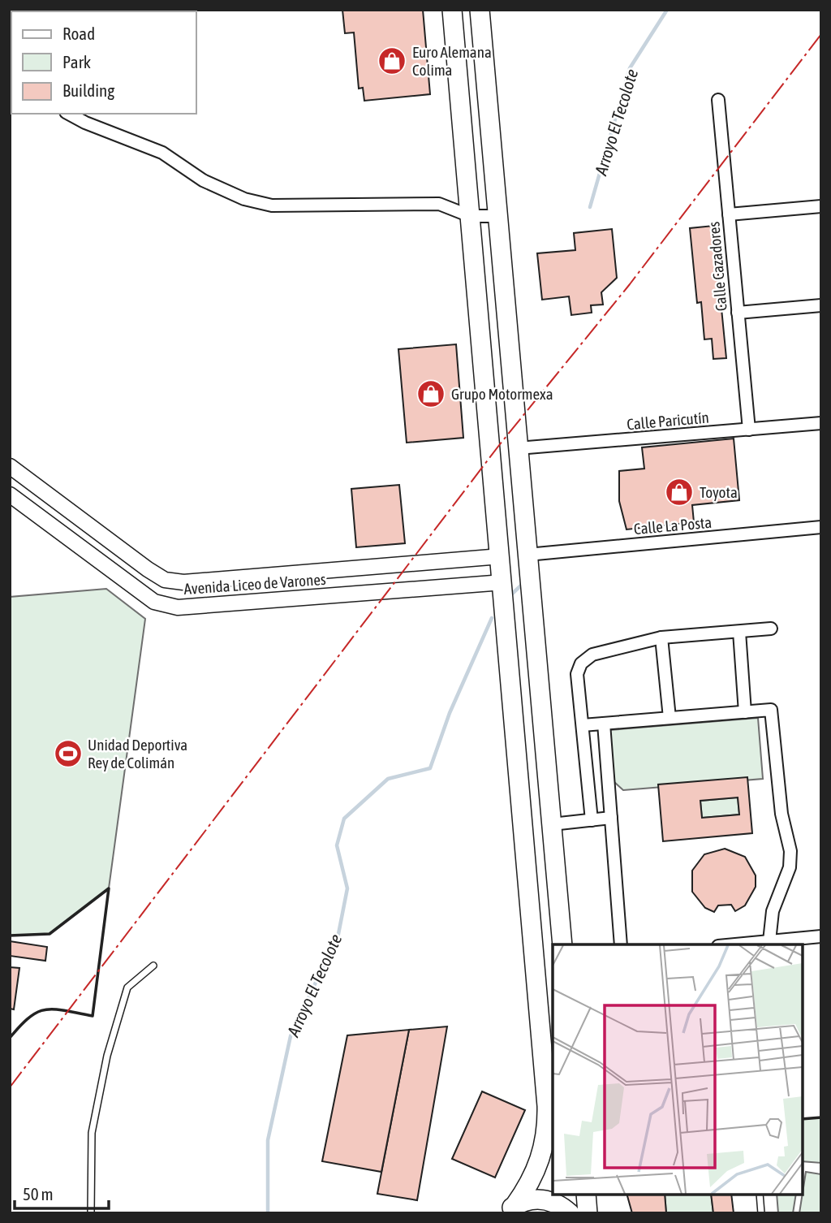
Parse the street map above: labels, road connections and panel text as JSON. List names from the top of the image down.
{
  "streets": {
    "street": [
      "Calle Cazadores",
      "Calle Paricutín",
      "Calle La Posta",
      "Avenida Liceo de Varones"
    ]
  },
  "crossings": [
    ["Calle Cazadores", "Calle Paricutín"]
  ],
  "water": ["Arroyo El Tecolote"],
  "places": {
    "shop": ["Euro Alemana Colima", "Grupo Motormexa", "Toyota"],
    "sports": ["Unidad Deportiva Rey de Colimán"]
  },
  "legend": ["Road", "Park", "Building"],
  "scale_bar": "50 m"
}
